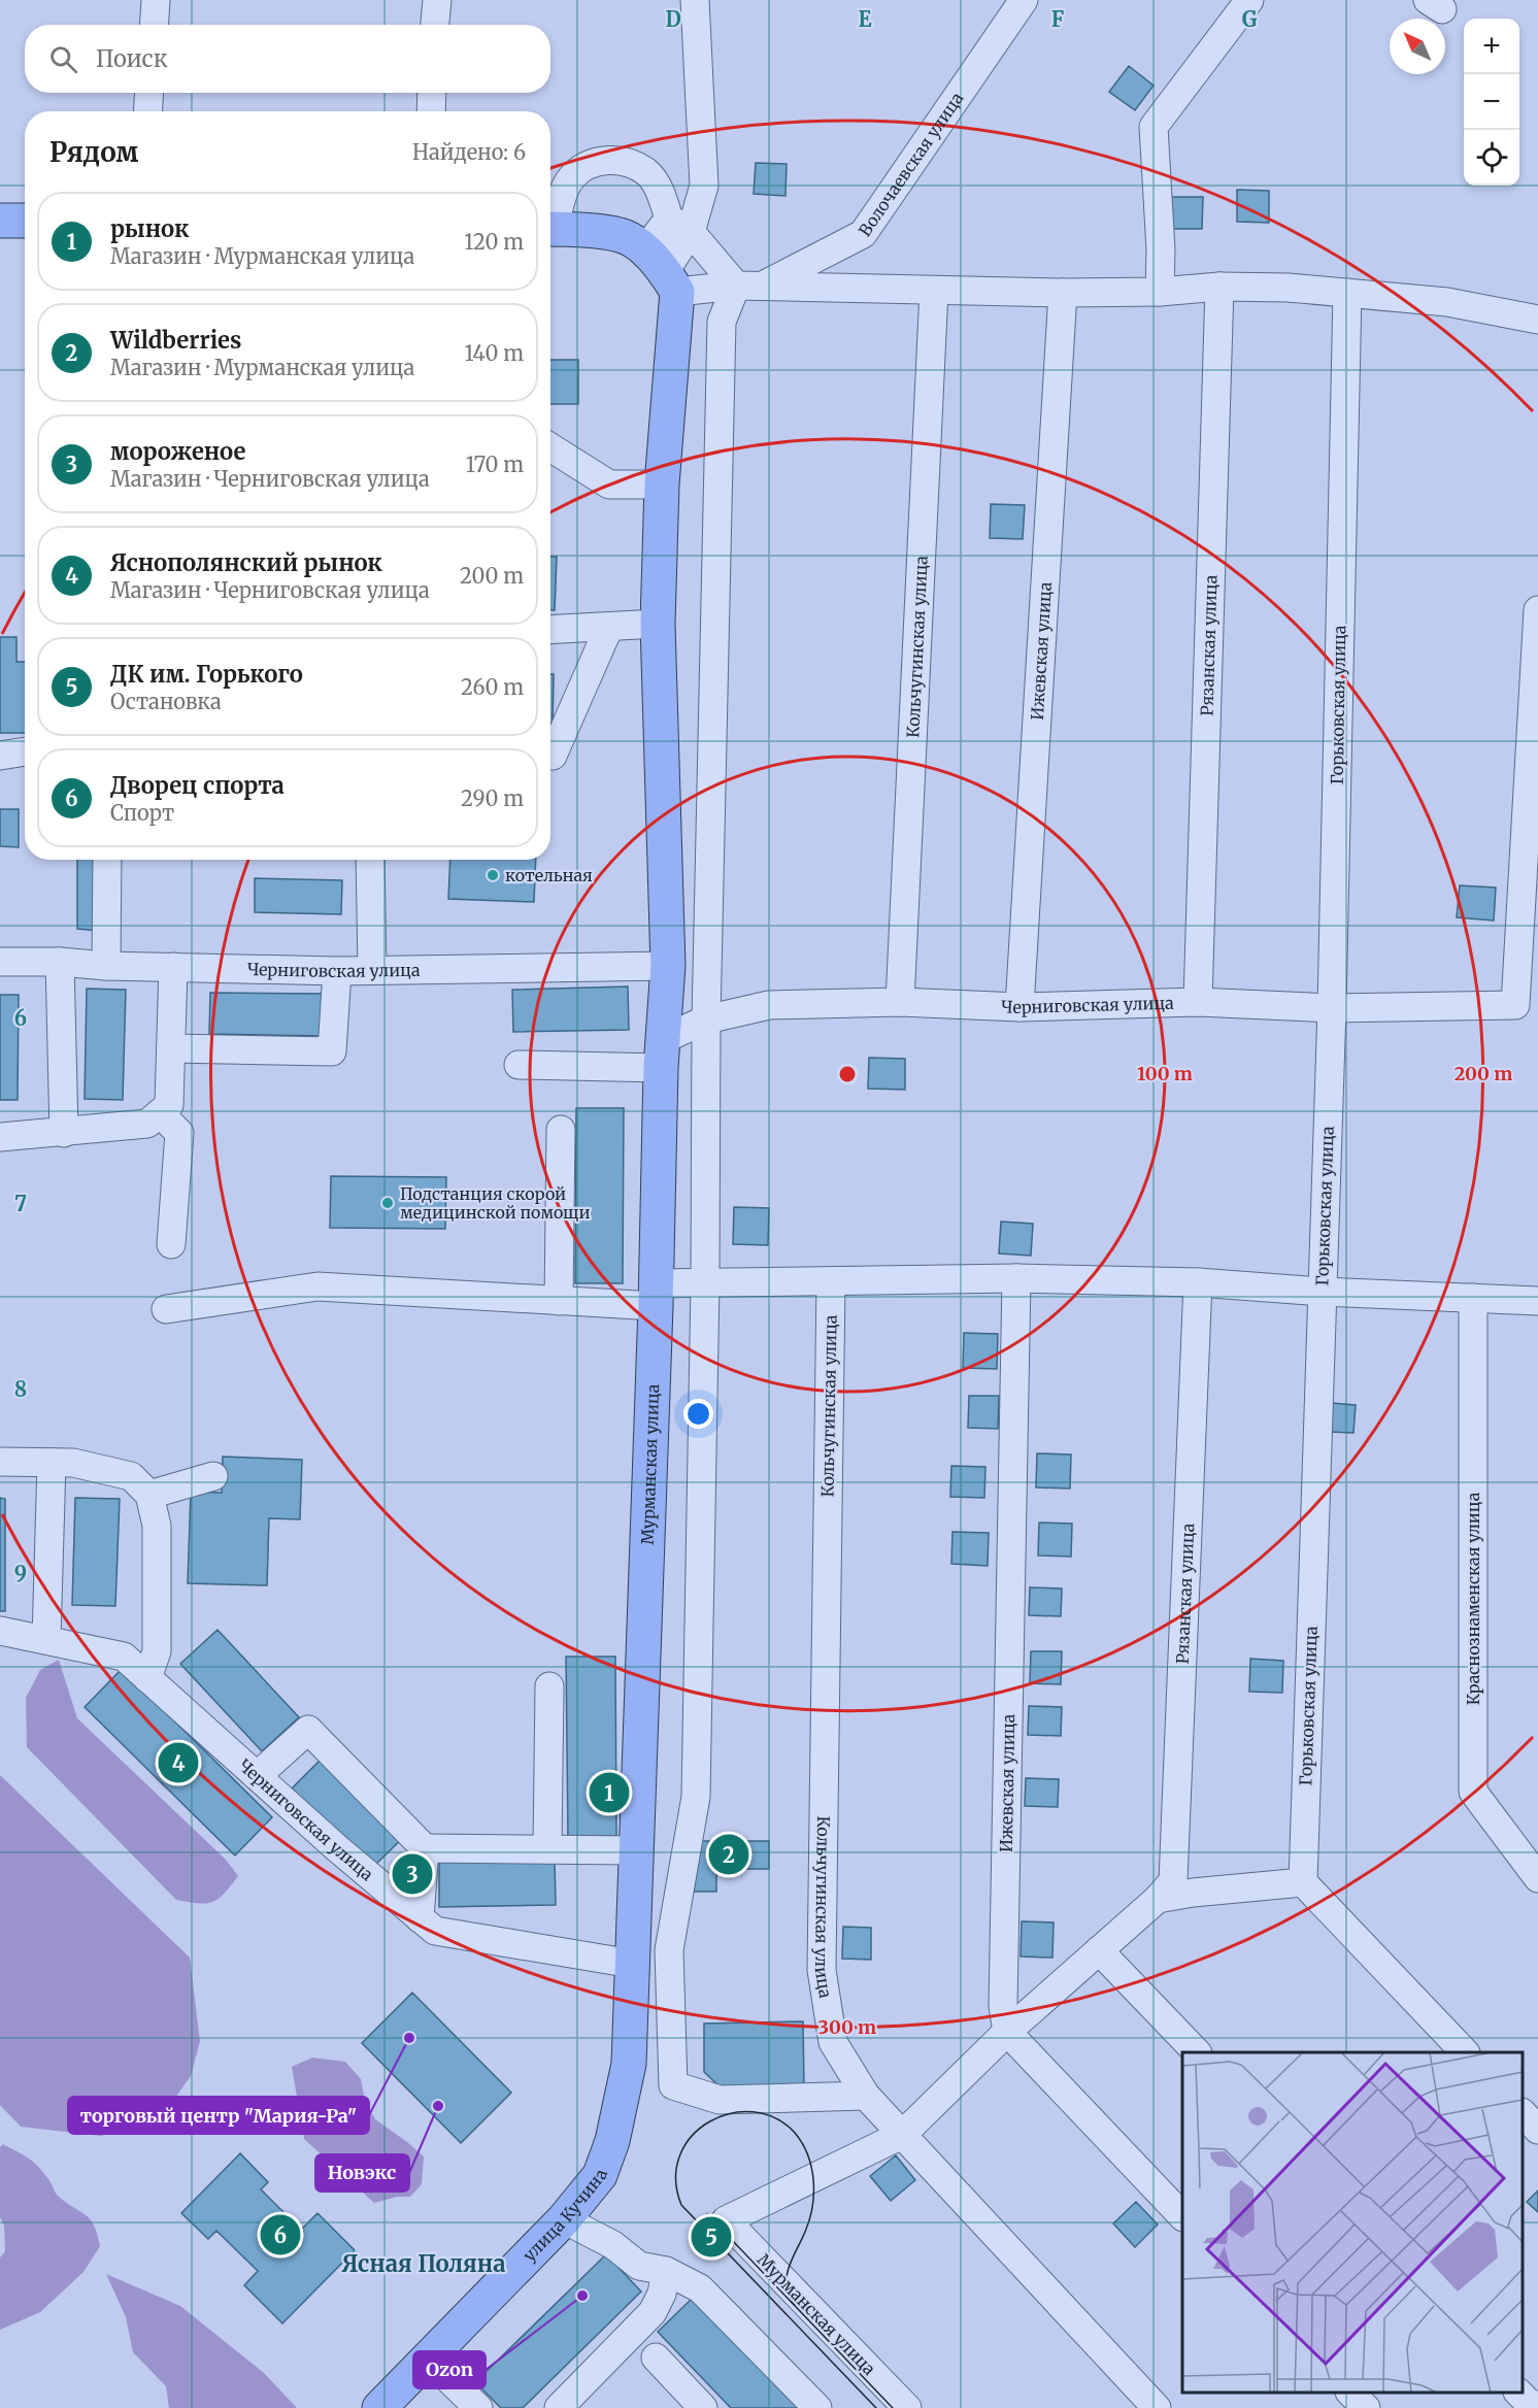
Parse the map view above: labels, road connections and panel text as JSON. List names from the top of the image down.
{
  "streets": {
    "main road": ["Мурманская улица", "улица Кучина"],
    "street": [
      "Волочаевская улица",
      "Рязанская улица",
      "Кольчугинская улица",
      "Ижевская улица",
      "Горьковская улица",
      "Черниговская улица",
      "Краснознаменская улица"
    ]
  },
  "crossings": [
    ["Рязанская улица", "Черниговская улица"],
    ["Кольчугинская улица", "Черниговская улица"],
    ["Кольчугинская улица", "Мурманская улица"],
    ["Ижевская улица", "Черниговская улица"],
    ["Горьковская улица", "Черниговская улица"],
    ["Черниговская улица", "Мурманская улица"],
    ["Черниговская улица", "улица Кучина"],
    ["Мурманская улица", "улица Кучина"]
  ],
  "districts": ["Ясная Поляна"],
  "places": [
    "котельная",
    "Подстанция скорой медицинской помощи",
    "торговый центр \"Мария-Ра\"",
    "Новэкс",
    "Ozon"
  ],
  "north": "top left",
  "page": {
    "map_buttons": ["+", "−"],
    "search": "Поиск",
    "heading": ["Рядом", "Найдено: 6"],
    "list": [
      {
        "mark": "1",
        "name": "рынок",
        "note": "Магазин · Мурманская улица",
        "value": "120 m"
      },
      {
        "mark": "2",
        "name": "Wildberries",
        "note": "Магазин · Мурманская улица",
        "value": "140 m"
      },
      {
        "mark": "3",
        "name": "мороженое",
        "note": "Магазин · Черниговская улица",
        "value": "170 m"
      },
      {
        "mark": "4",
        "name": "Яснополянский рынок",
        "note": "Магазин · Черниговская улица",
        "value": "200 m"
      },
      {
        "mark": "5",
        "name": "ДК им. Горького",
        "note": "Остановка",
        "value": "260 m"
      },
      {
        "mark": "6",
        "name": "Дворец спорта",
        "note": "Спорт",
        "value": "290 m"
      }
    ],
    "pins": [
      "4",
      "1",
      "2",
      "3",
      "6",
      "5"
    ]
  },
  "grid": {
    "columns": [
      "D",
      "E",
      "F",
      "G"
    ],
    "rows": [
      "6",
      "7",
      "8",
      "9"
    ]
  },
  "rings": ["100 m", "200 m", "300 m"]
}
